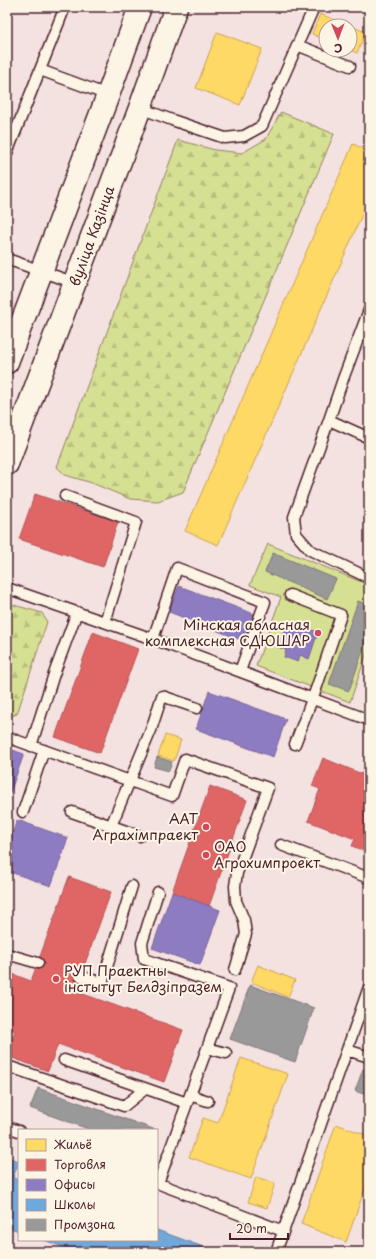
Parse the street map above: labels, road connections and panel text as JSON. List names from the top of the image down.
{
  "streets": {
    "main road": ["вуліца Казінца"]
  },
  "places": [
    "Мінская абласная комплексная СДЮШАР",
    "ААТ Аграхімпраект",
    "ОАО Агрохимпроект",
    "РУП Праектны інстытут Белдзіпразем"
  ],
  "legend": [
    "Жильё",
    "Торговля",
    "Офисы",
    "Школы",
    "Промзона"
  ],
  "scale_bar": "20 m",
  "north": "bottom"
}
